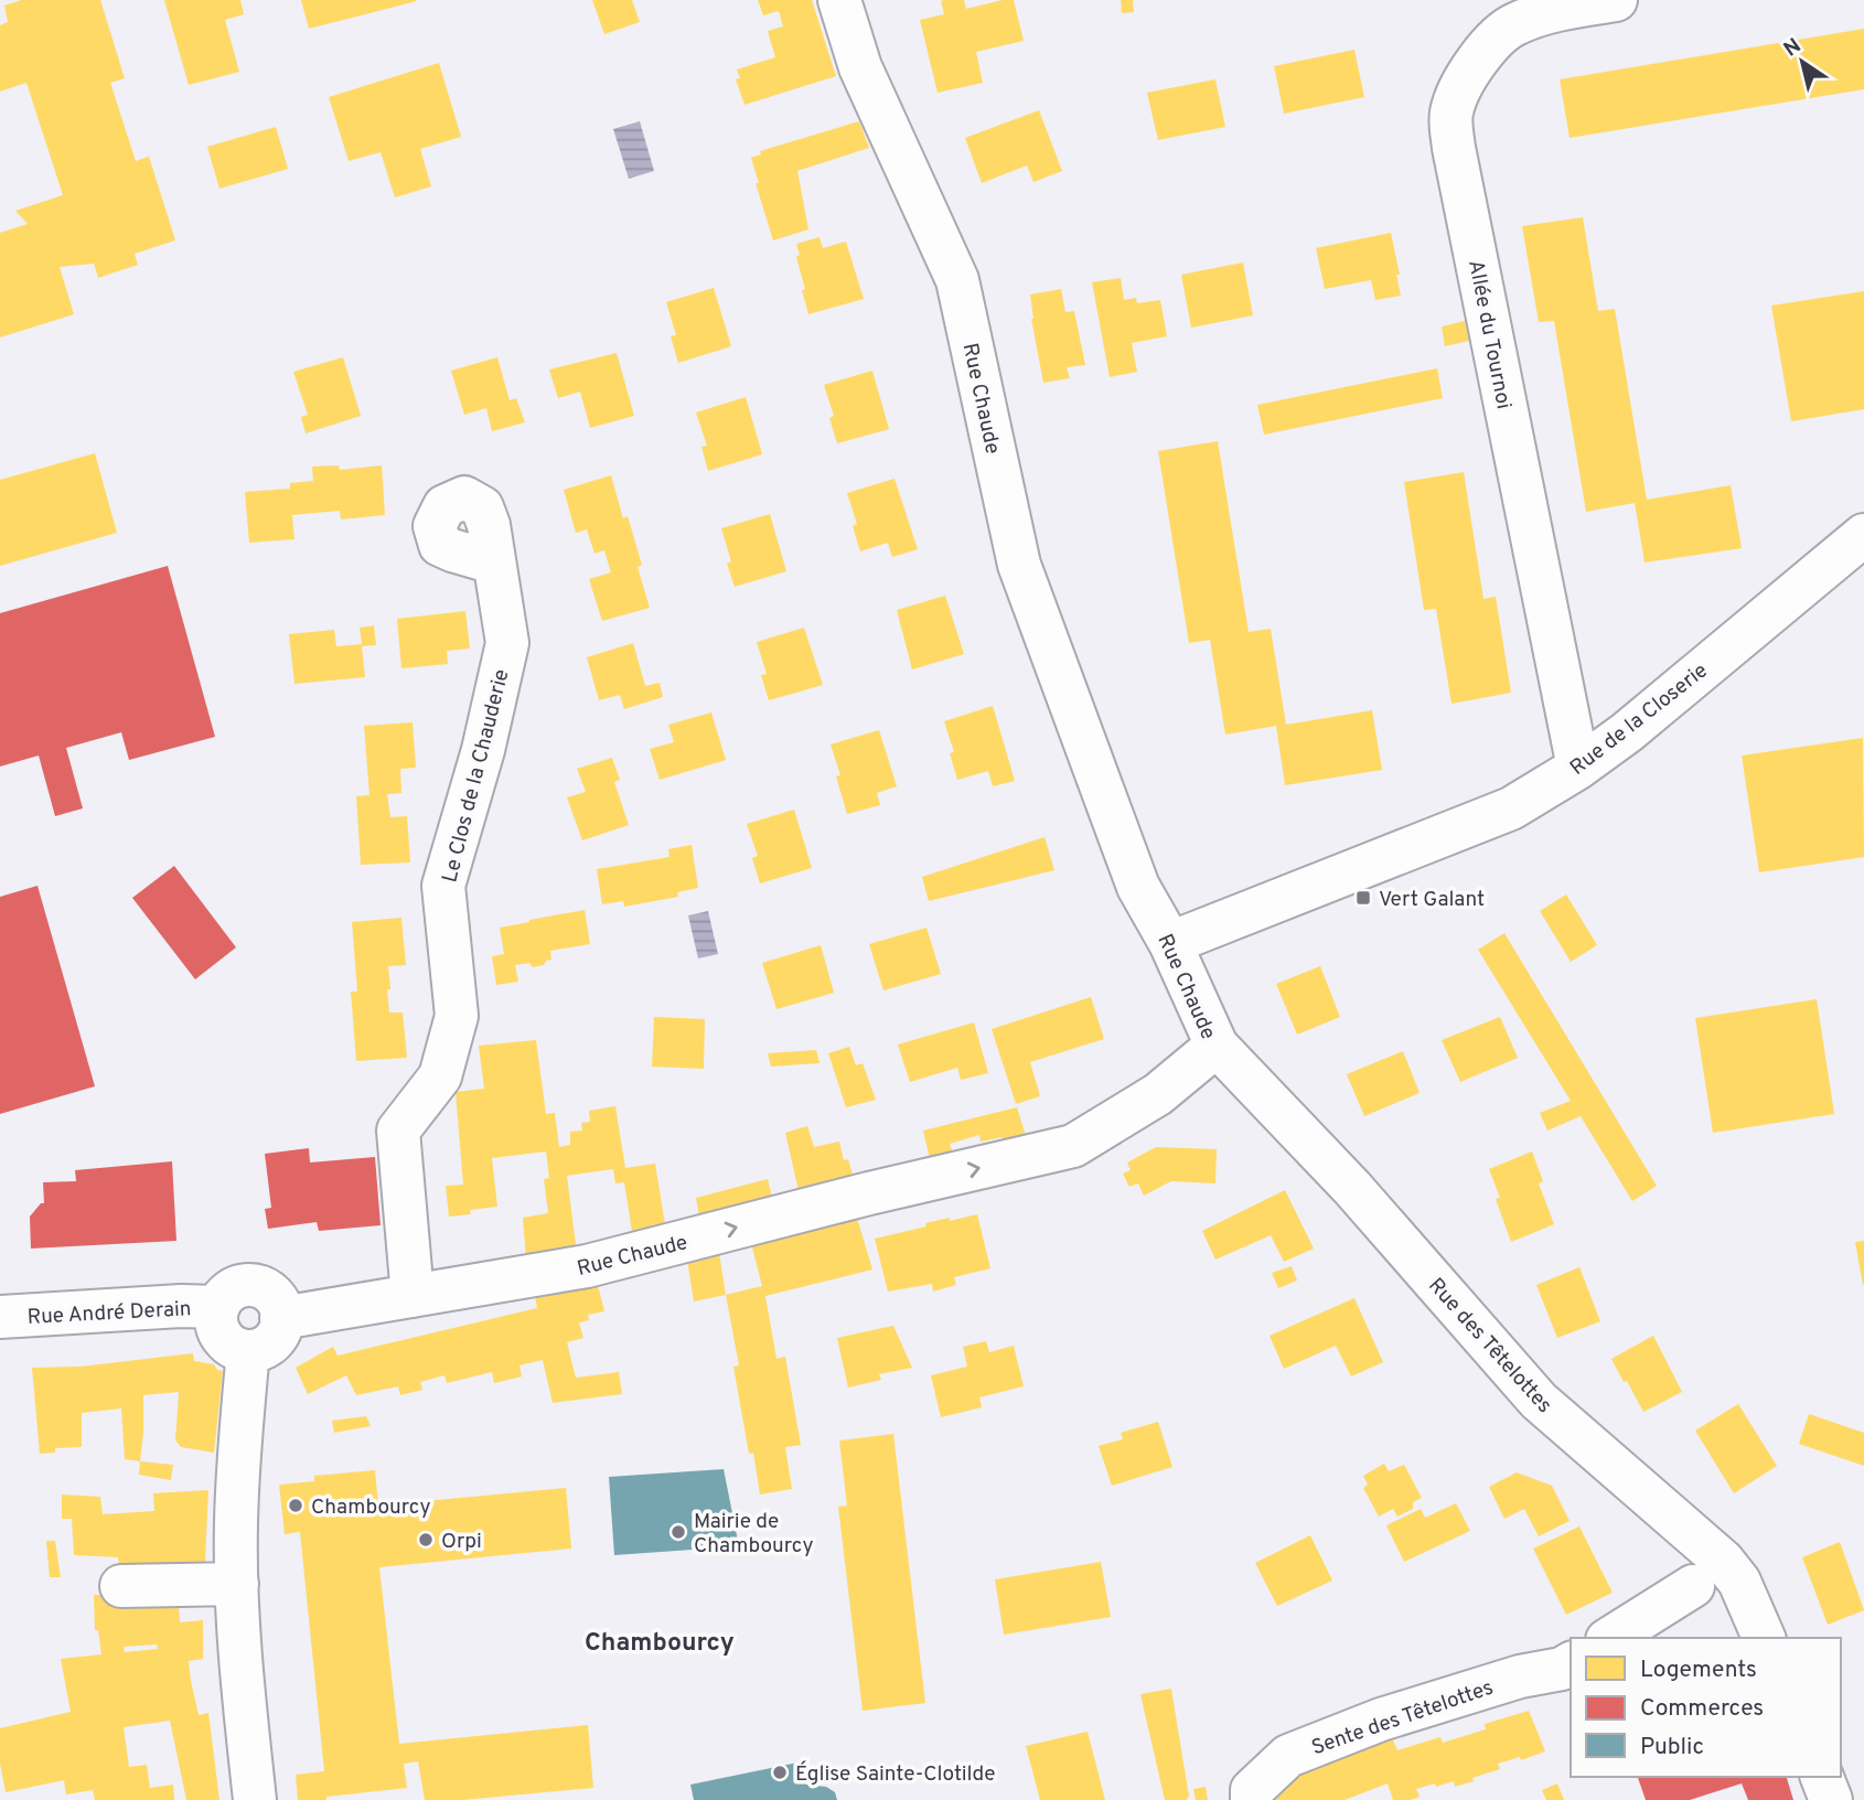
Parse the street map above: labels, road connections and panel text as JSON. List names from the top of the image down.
{
  "streets": {
    "street": [
      "Allée du Tournoi",
      "Rue Chaude",
      "Rue de la Closerie",
      "Le Clos de la Chauderie",
      "Rue André Derain",
      "Rue des Têtelottes",
      "Sente des Têtelottes"
    ]
  },
  "crossings": [
    ["Allée du Tournoi", "Rue de la Closerie"],
    ["Rue Chaude", "Rue de la Closerie"],
    ["Rue Chaude", "Le Clos de la Chauderie"],
    ["Rue Chaude", "Rue André Derain"],
    ["Rue Chaude", "Rue des Têtelottes"]
  ],
  "one_way": ["Rue Chaude"],
  "districts": ["Chambourcy"],
  "places": {
    "transit": ["Vert Galant"],
    "other": [
      "Chambourcy",
      "Mairie de Chambourcy",
      "Orpi",
      "Église Sainte-Clotilde"
    ]
  },
  "legend": ["Logements", "Commerces", "Public"],
  "north": "top left"
}
